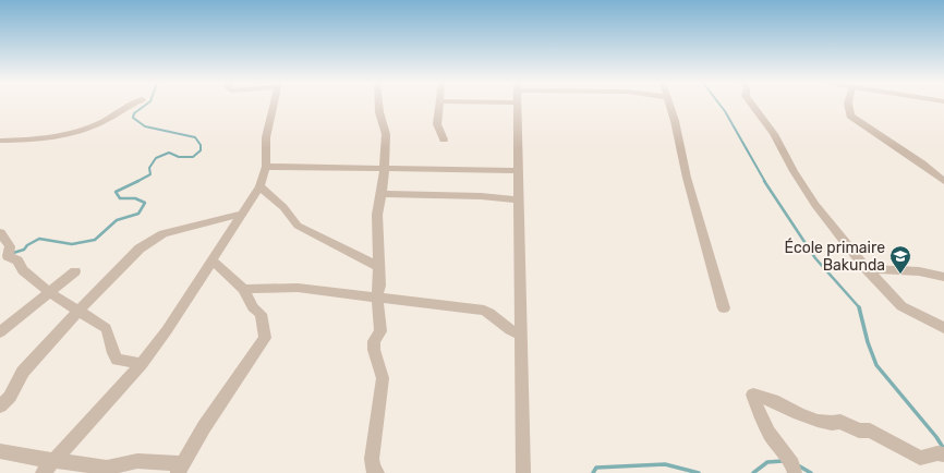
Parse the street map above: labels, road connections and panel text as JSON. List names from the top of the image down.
{
  "places": {
    "school or university": ["École primaire Bakunda"]
  }
}
